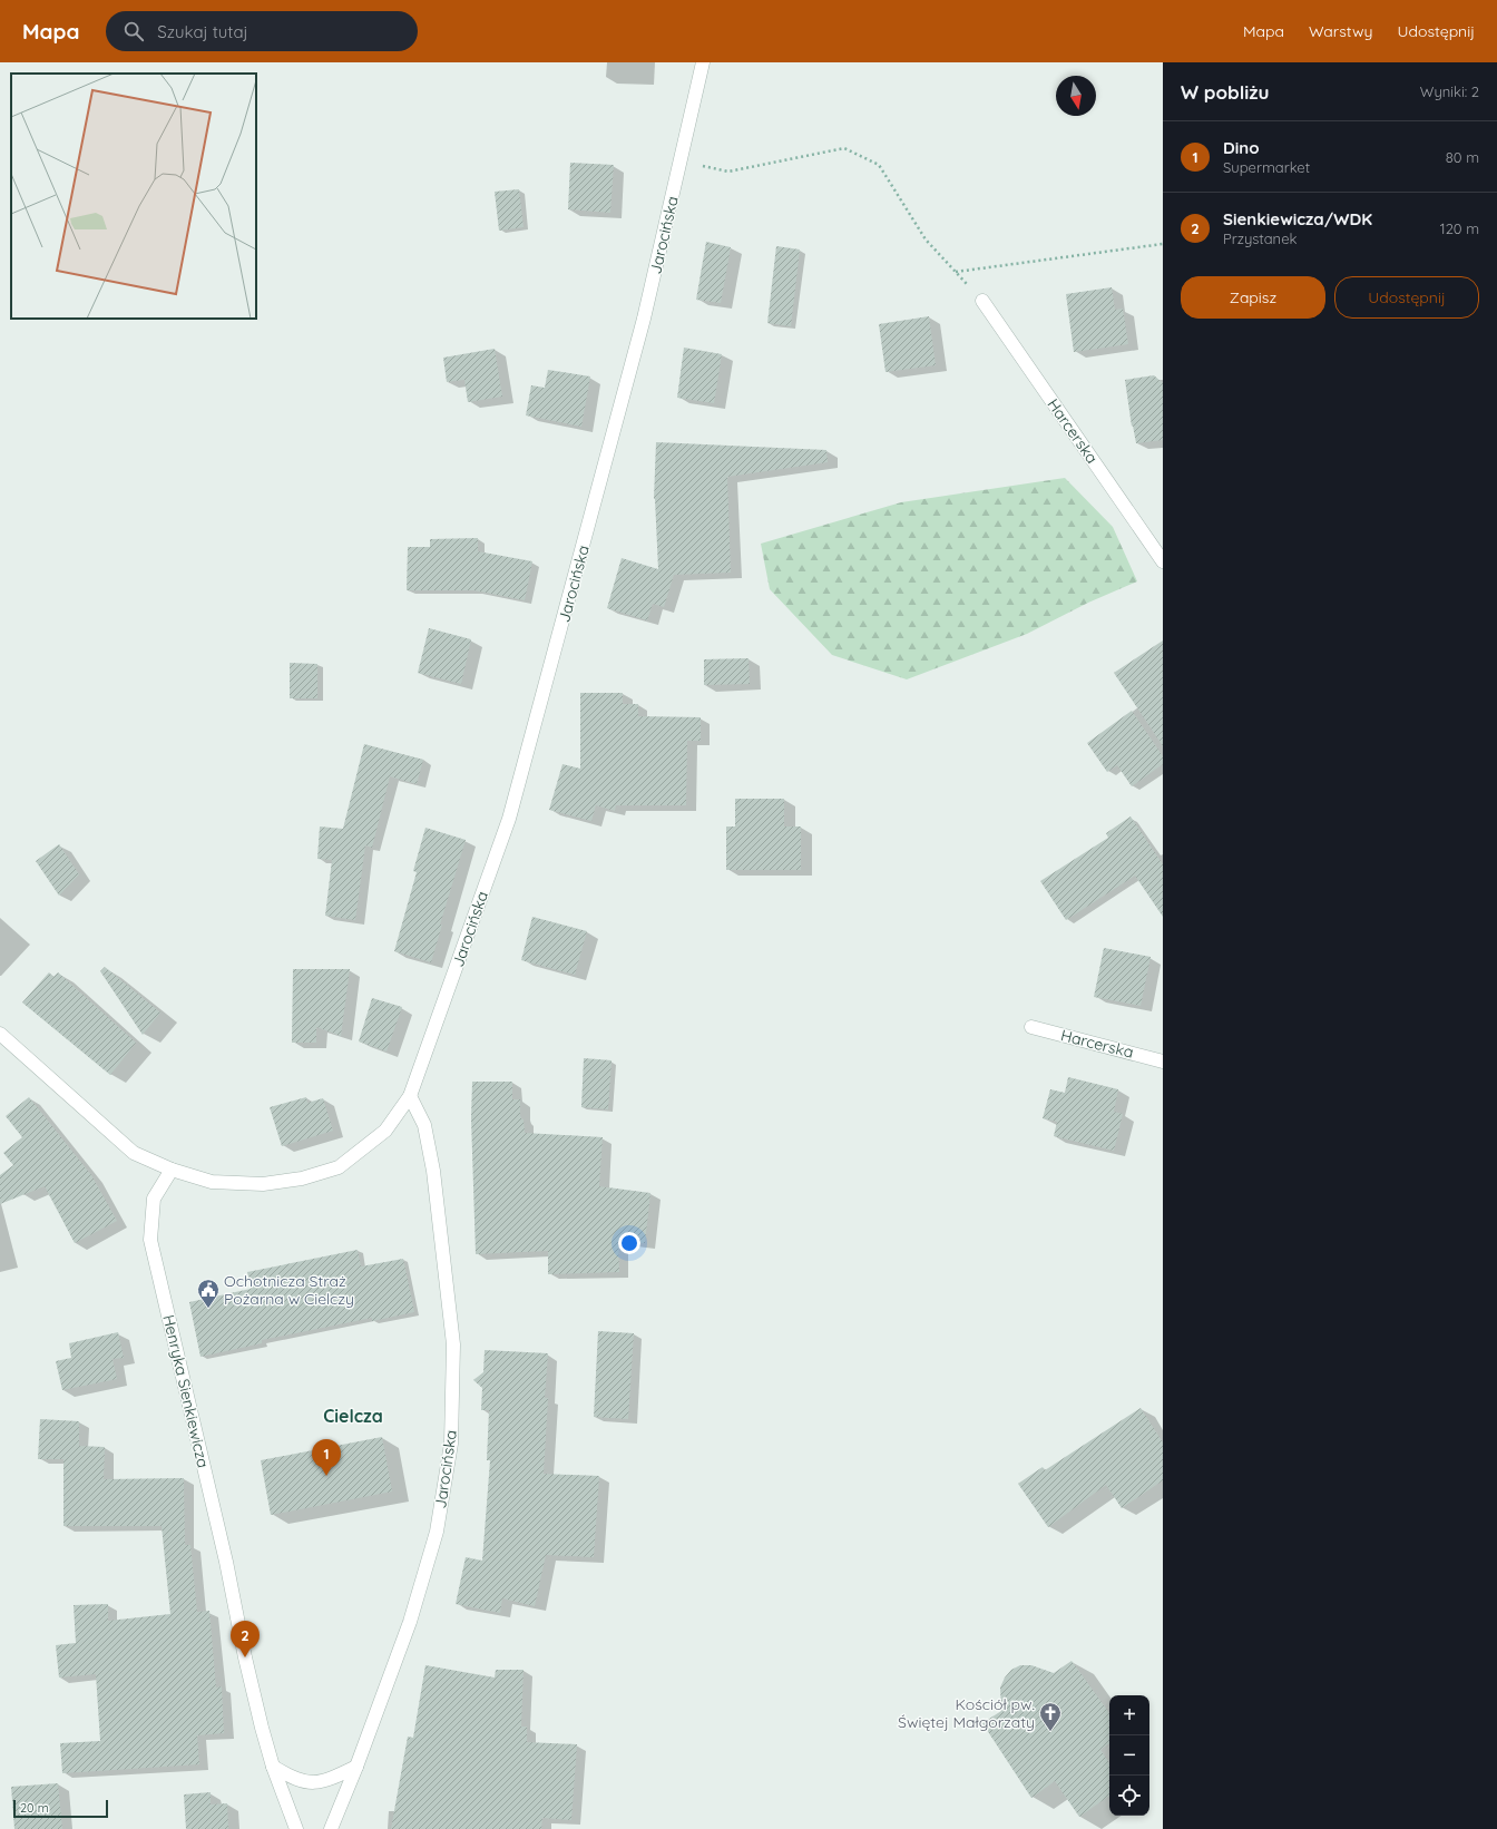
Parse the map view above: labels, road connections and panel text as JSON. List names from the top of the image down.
{
  "streets": {
    "street": ["Jarocińska", "Harcerska", "Henryka Sienkiewicza"]
  },
  "crossings": [
    ["Jarocińska", "Henryka Sienkiewicza"]
  ],
  "districts": ["Cielcza"],
  "places": {
    "public building": ["Ochotnicza Straż Pożarna w Cielczy"],
    "church": ["Kościół pw. Świętej Małgorzaty"]
  },
  "scale_bar": "20 m",
  "north": "bottom",
  "page": {
    "header": "Mapa",
    "search": "Szukaj tutaj",
    "nav": ["Mapa", "Warstwy", "Udostępnij"],
    "heading": ["W pobliżu", "Wyniki: 2"],
    "list": [
      {
        "mark": "1",
        "name": "Dino",
        "note": "Supermarket",
        "value": "80 m"
      },
      {
        "mark": "2",
        "name": "Sienkiewicza/WDK",
        "note": "Przystanek",
        "value": "120 m"
      }
    ],
    "buttons": ["Zapisz", "Udostępnij"],
    "pins": ["1", "2"],
    "map_buttons": ["+", "−"],
    "scale": "20 m"
  }
}
